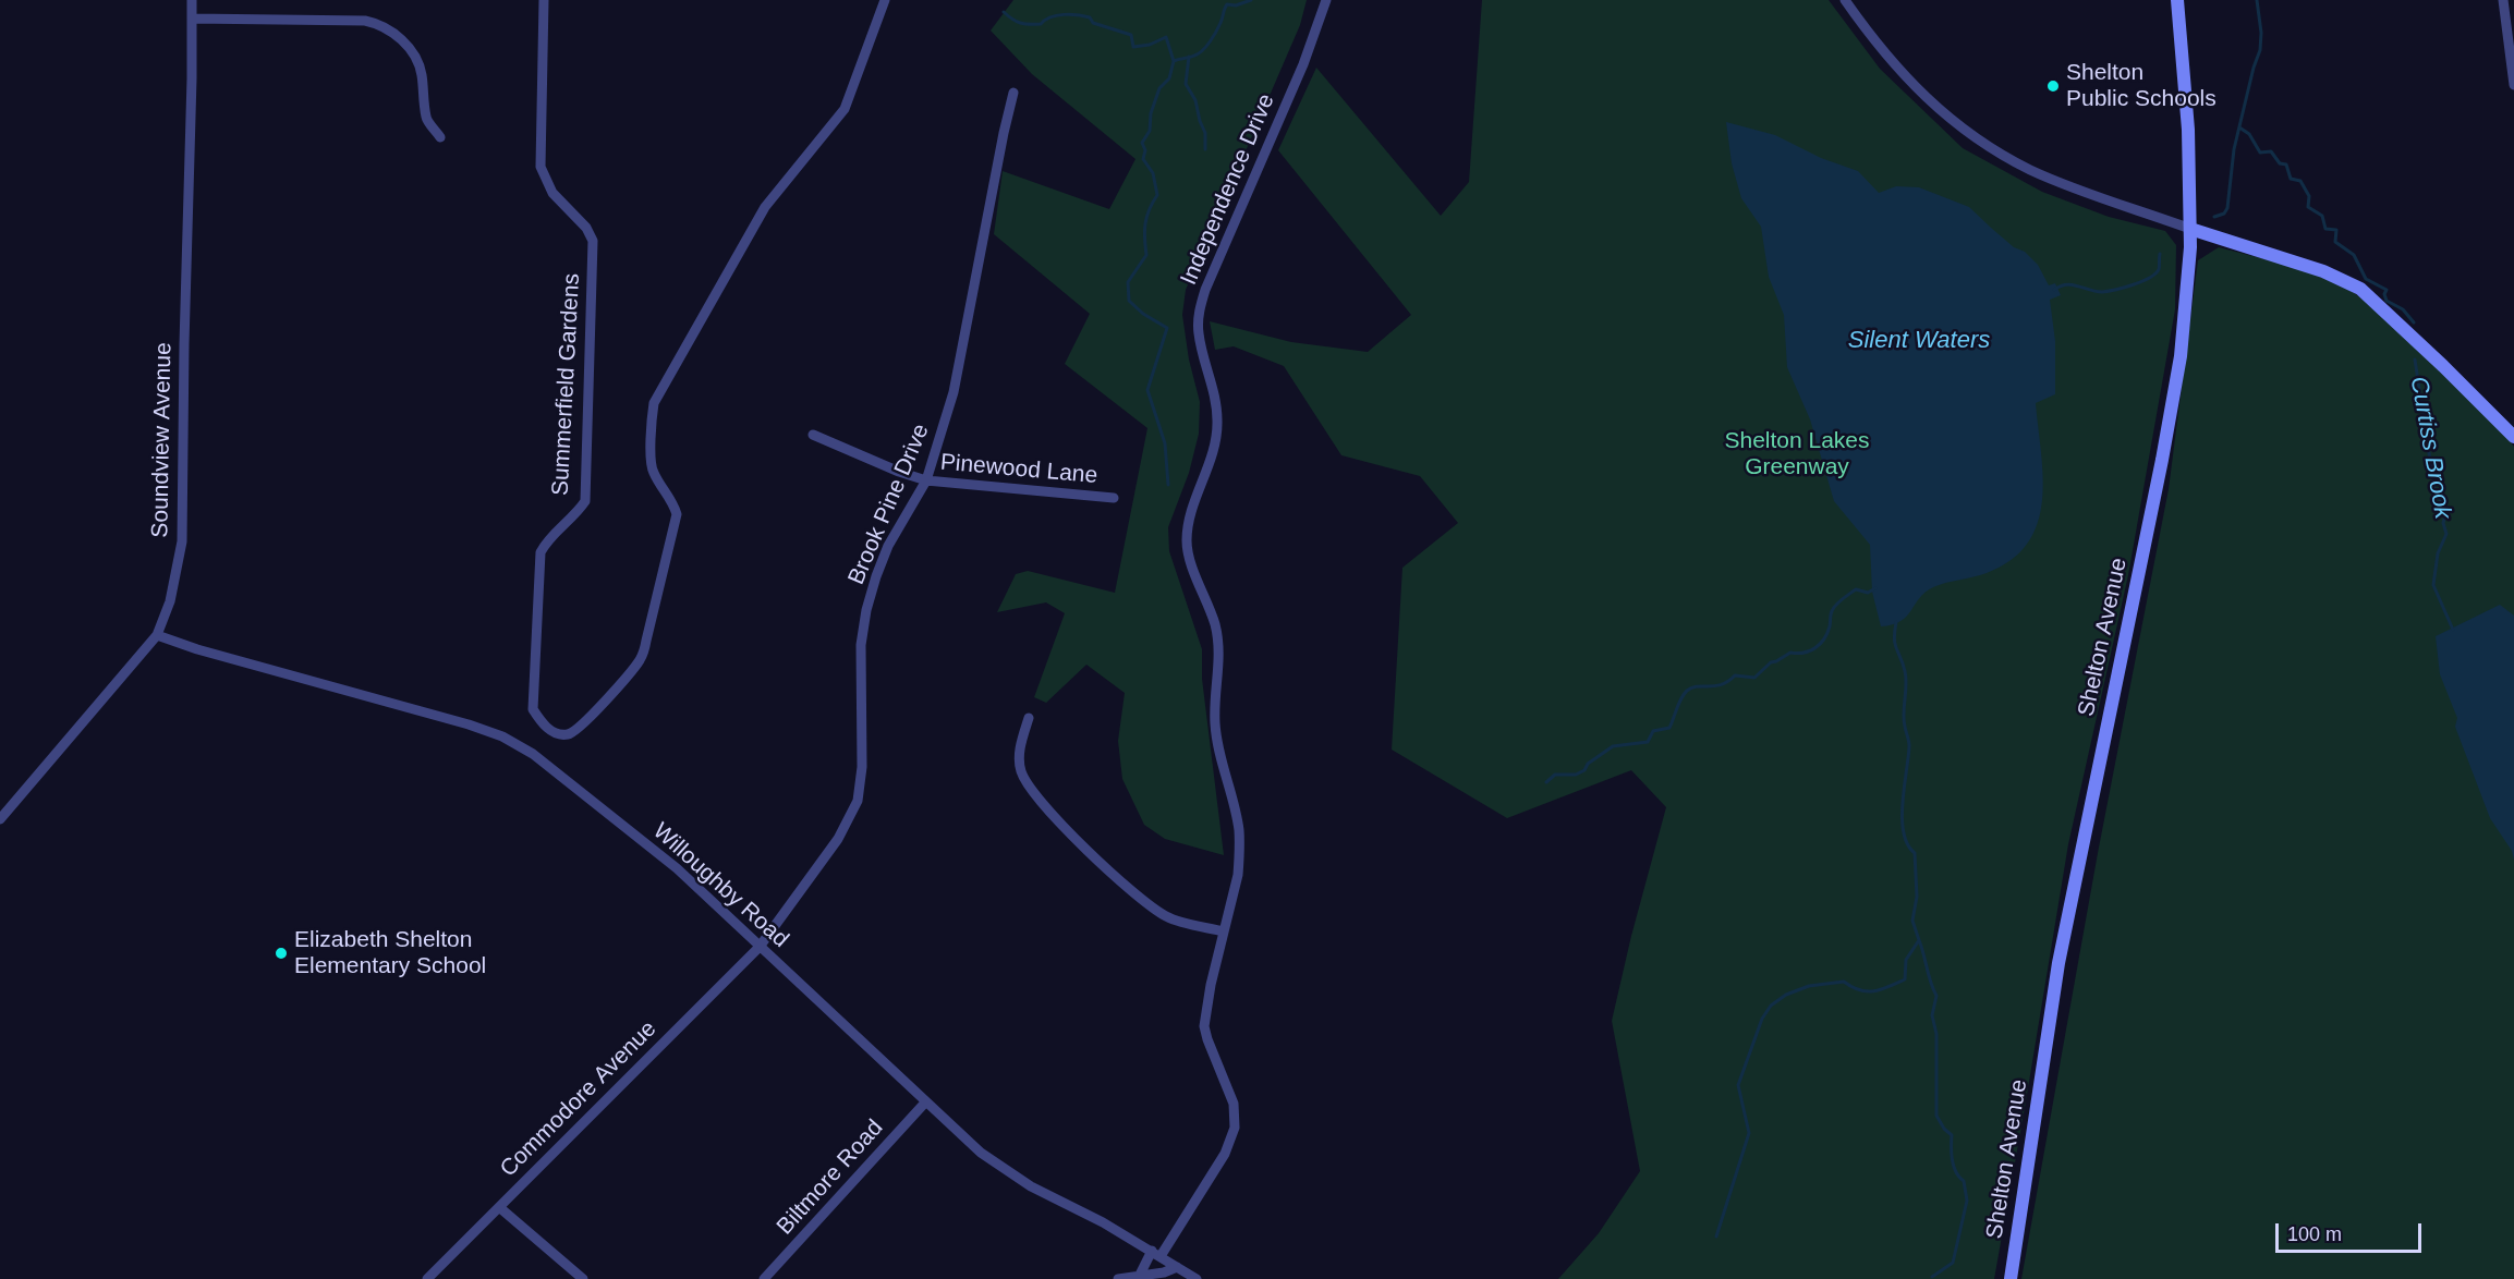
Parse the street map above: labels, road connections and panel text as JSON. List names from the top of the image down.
{
  "streets": {
    "main road": ["Shelton Avenue"],
    "street": [
      "Independence Drive",
      "Summerfield Gardens",
      "Soundview Avenue",
      "Pinewood Lane",
      "Brook Pine Drive",
      "Willoughby Road",
      "Commodore Avenue",
      "Biltmore Road"
    ]
  },
  "crossings": [
    ["Independence Drive", "Willoughby Road"],
    ["Soundview Avenue", "Willoughby Road"],
    ["Pinewood Lane", "Brook Pine Drive"],
    ["Brook Pine Drive", "Willoughby Road"],
    ["Brook Pine Drive", "Commodore Avenue"],
    ["Willoughby Road", "Commodore Avenue"],
    ["Willoughby Road", "Biltmore Road"]
  ],
  "water": ["Silent Waters", "Curtiss Brook"],
  "parks": ["Shelton Lakes Greenway"],
  "places": ["Shelton Public Schools", "Elizabeth Shelton Elementary School"],
  "scale_bar": "100 m"
}
